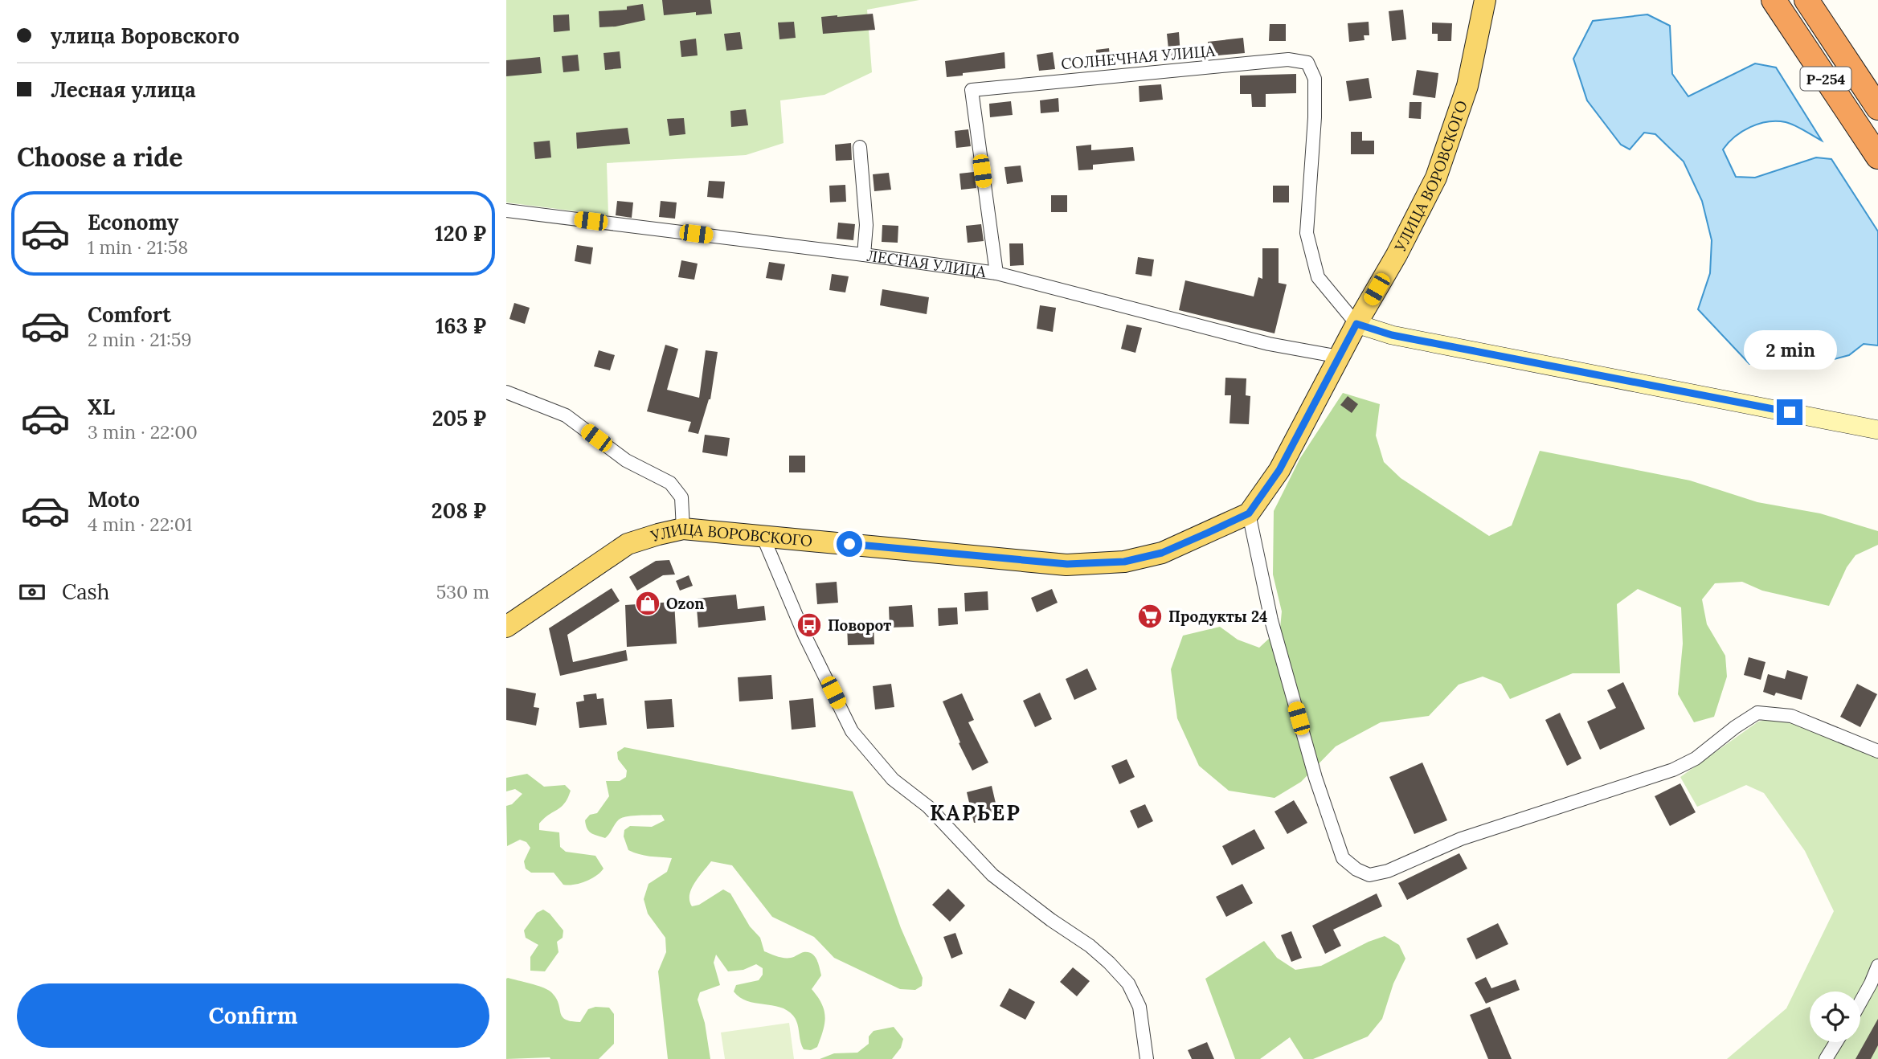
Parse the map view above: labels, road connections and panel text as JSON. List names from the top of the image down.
{
  "streets": {
    "highway": ["Р-254"],
    "main road": ["УЛИЦА ВОРОВСКОГО"],
    "street": ["СОЛНЕЧНАЯ УЛИЦА", "ЛЕСНАЯ УЛИЦА"]
  },
  "crossings": [
    ["СОЛНЕЧНАЯ УЛИЦА", "УЛИЦА ВОРОВСКОГО"],
    ["СОЛНЕЧНАЯ УЛИЦА", "ЛЕСНАЯ УЛИЦА"],
    ["УЛИЦА ВОРОВСКОГО", "ЛЕСНАЯ УЛИЦА"]
  ],
  "districts": ["КАРЬЕР"],
  "places": {
    "shop": ["Ozon"],
    "supermarket": ["Продукты 24"],
    "bus stop": ["Поворот"]
  },
  "page": {
    "banner": ["улица Воровского", "Лесная улица"],
    "heading": "Choose a ride",
    "list": [
      {
        "name": "Economy",
        "note": "1 min · 21:58",
        "value": "120 ₽"
      },
      {
        "name": "Comfort",
        "note": "2 min · 21:59",
        "value": "163 ₽"
      },
      {
        "name": "XL",
        "note": "3 min · 22:00",
        "value": "205 ₽"
      },
      {
        "name": "Moto",
        "note": "4 min · 22:01",
        "value": "208 ₽"
      }
    ],
    "bubble": "2 min",
    "pay": ["Cash", "530 m"],
    "buttons": "Confirm"
  }
}
